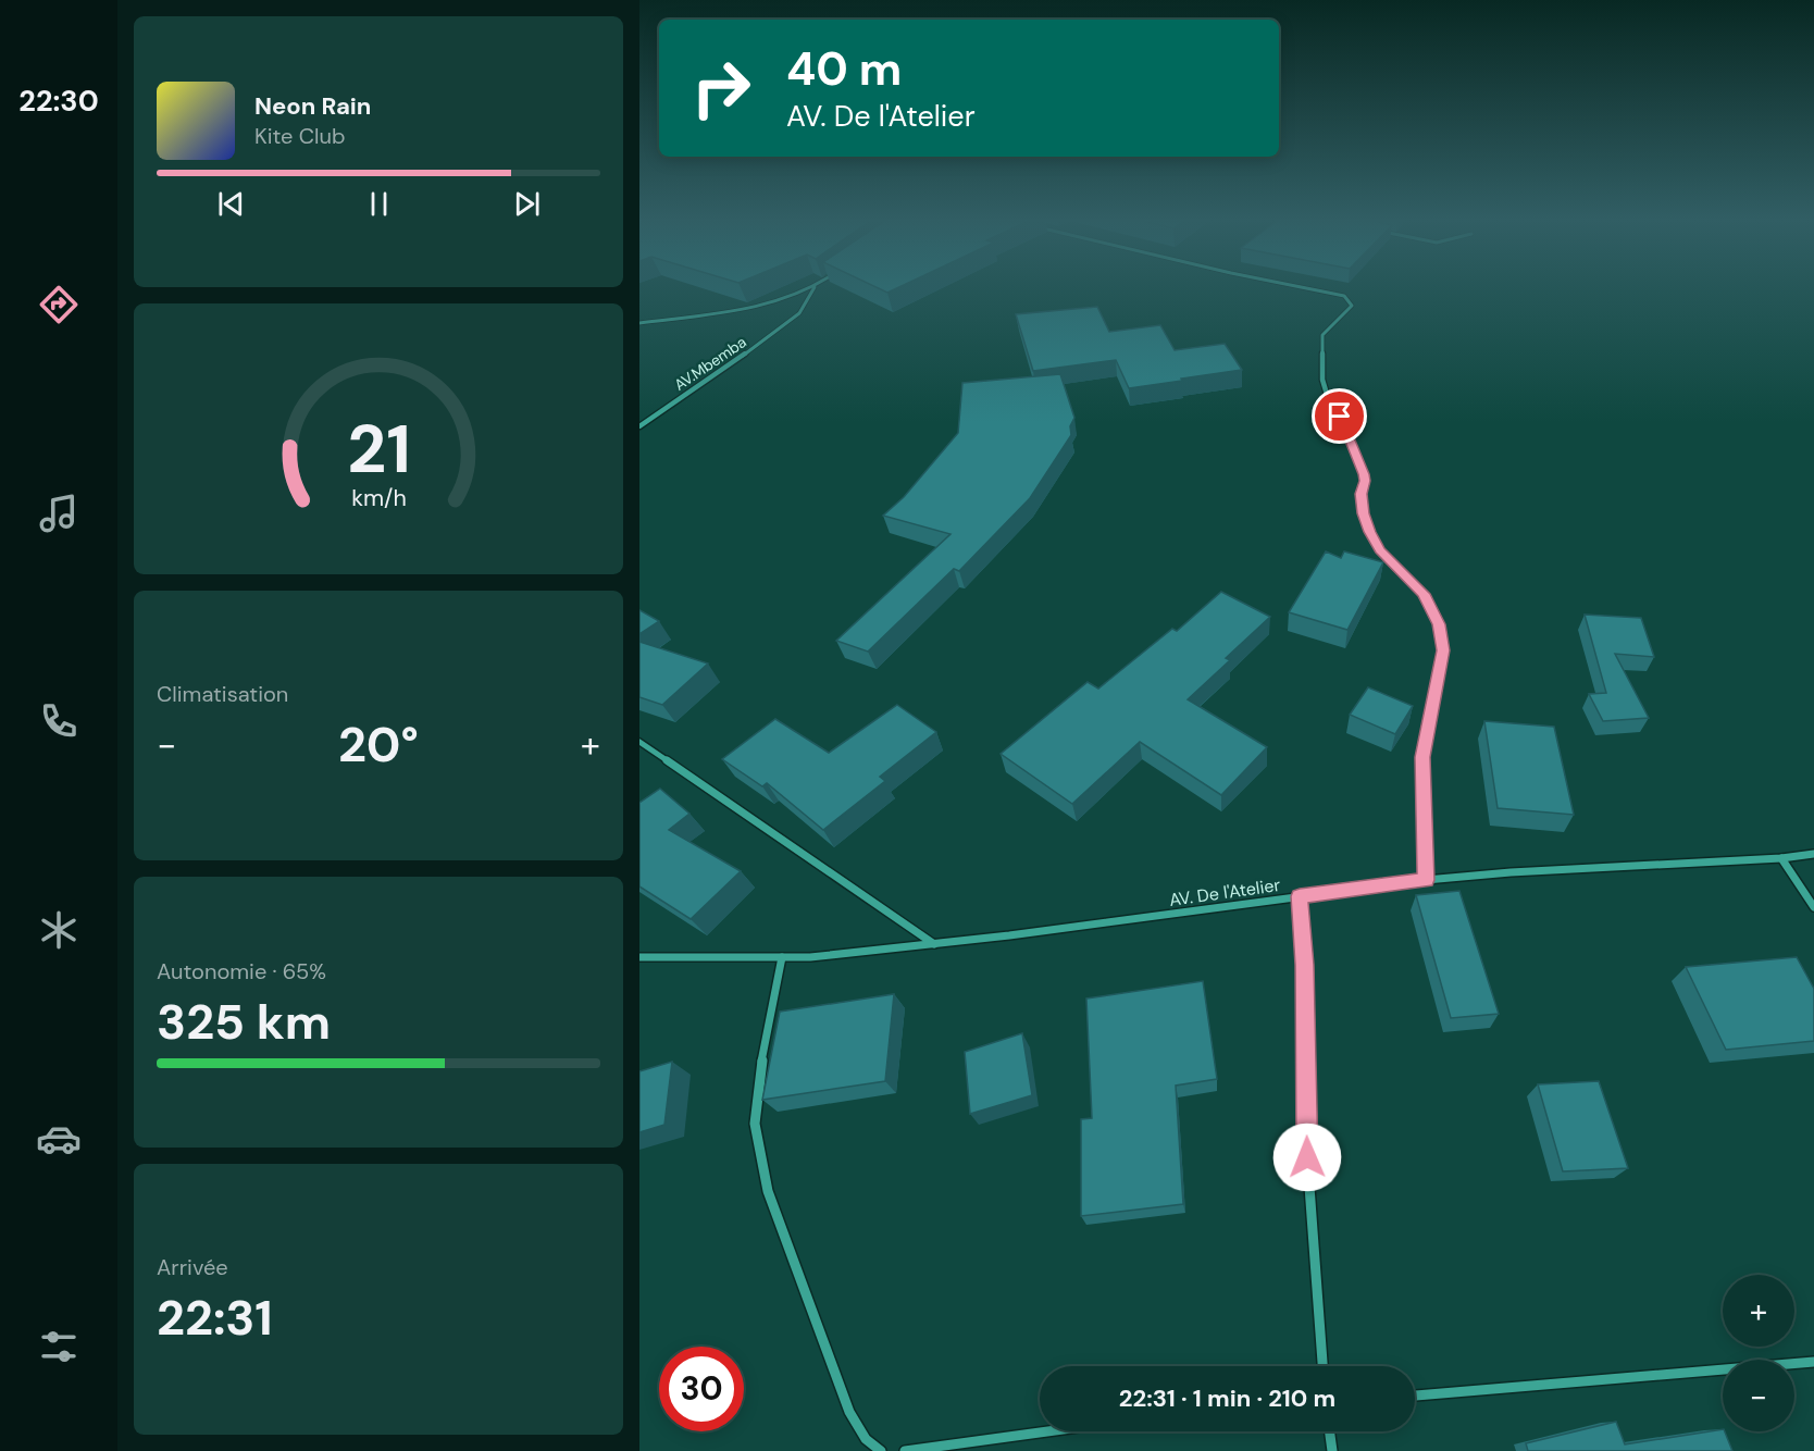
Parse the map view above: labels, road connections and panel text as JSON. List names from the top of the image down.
{
  "streets": {
    "street": ["AV.Mbemba", "AV. De l'Atelier"]
  },
  "page": {
    "tabs": "22:30",
    "turn": ["40 m", "AV. De l'Atelier"],
    "song": ["Neon Rain", "Kite Club"],
    "tile": [
      "Climatisation",
      ["Autonomie · 65%", "325 km"],
      ["Arrivée", "22:31"]
    ],
    "heat": ["−", "20°", "+"],
    "map_buttons": ["+", "−"],
    "limit": "30",
    "trip": "22:31 · 1 min · 210 m",
    "gauge": ["21", "km/h"]
  }
}
